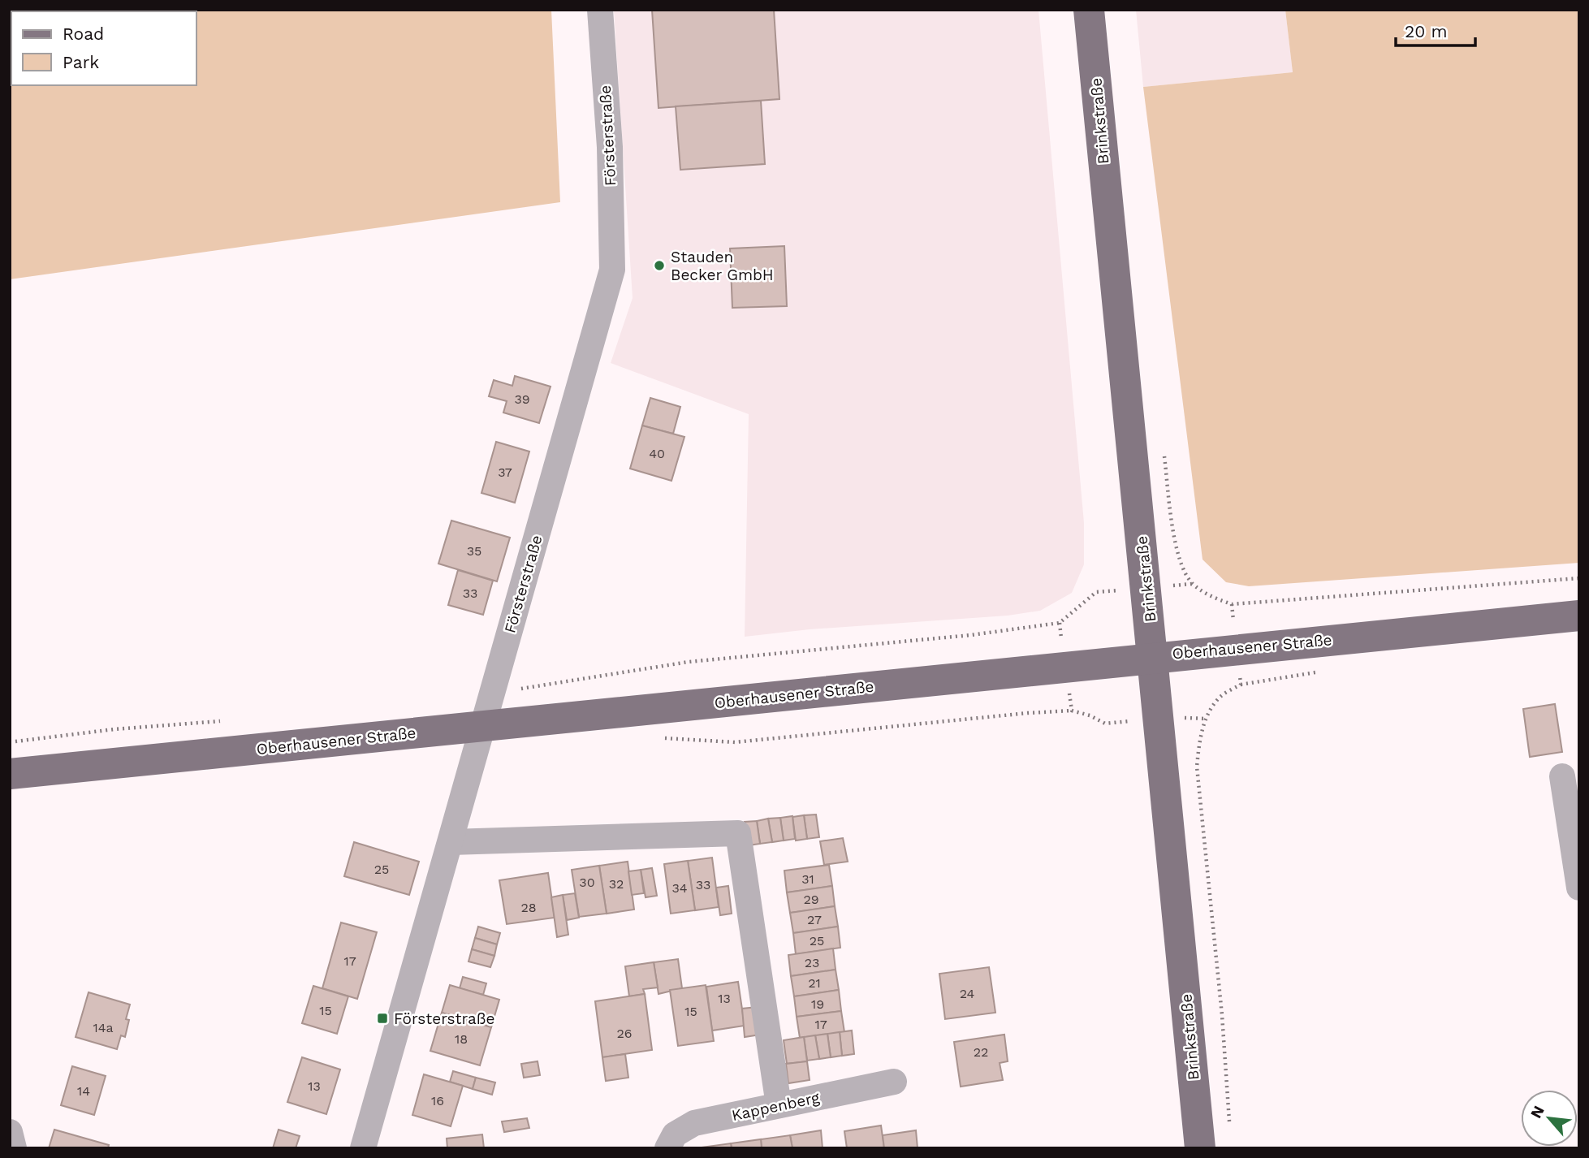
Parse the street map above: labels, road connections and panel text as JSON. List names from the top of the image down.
{
  "streets": {
    "main road": ["Brinkstraße", "Oberhausener Straße"],
    "street": ["Försterstraße", "Kappenberg"]
  },
  "crossings": [
    ["Brinkstraße", "Oberhausener Straße"],
    ["Försterstraße", "Oberhausener Straße"]
  ],
  "places": {
    "other": ["Stauden Becker GmbH"],
    "transit": ["Försterstraße"]
  },
  "house_numbers": [
    "39",
    "40",
    "37",
    "35",
    "33",
    "25",
    "31",
    "30",
    "32",
    "33",
    "34",
    "29",
    "28",
    "27",
    "25",
    "17",
    "23",
    "21",
    "24",
    "13",
    "19",
    "15",
    "15",
    "17",
    "14a",
    "26",
    "18",
    "22",
    "13",
    "14",
    "16"
  ],
  "legend": ["Road", "Park"],
  "scale_bar": "20 m",
  "north": "top left"
}
